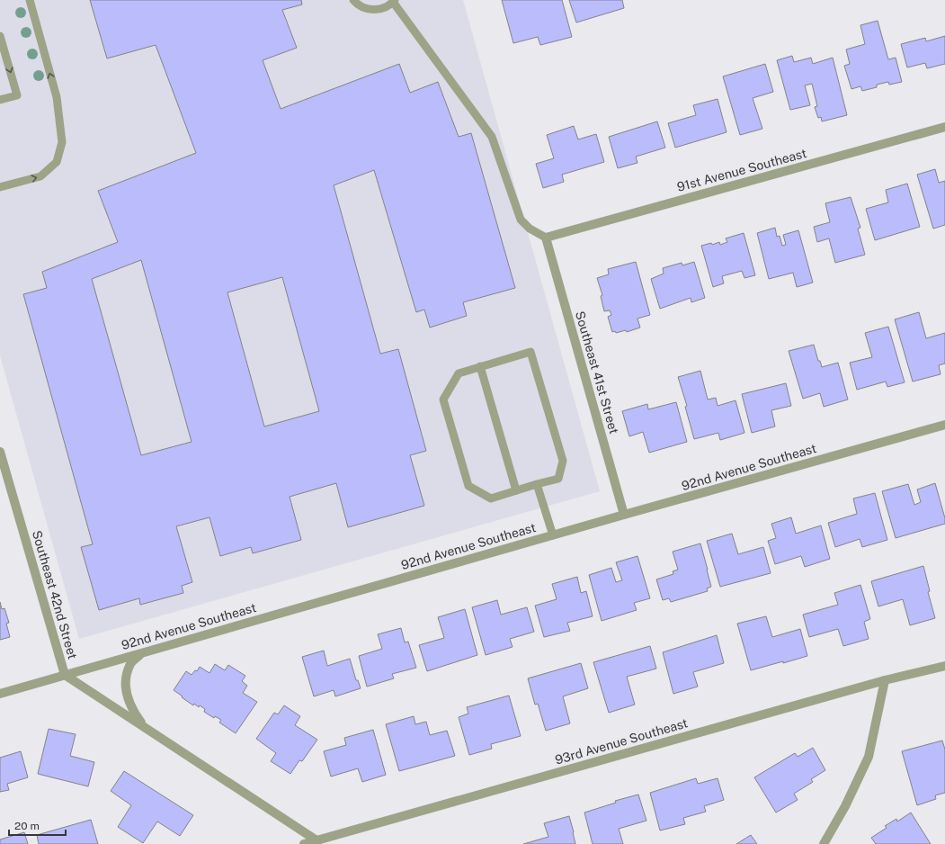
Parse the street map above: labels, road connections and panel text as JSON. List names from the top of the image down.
{
  "streets": {
    "street": [
      "91st Avenue Southeast",
      "Southeast 41st Street",
      "92nd Avenue Southeast",
      "Southeast 42nd Street",
      "93rd Avenue Southeast"
    ]
  },
  "crossings": [
    ["91st Avenue Southeast", "Southeast 41st Street"],
    ["Southeast 41st Street", "92nd Avenue Southeast"],
    ["92nd Avenue Southeast", "Southeast 42nd Street"],
    ["Southeast 42nd Street", "93rd Avenue Southeast"]
  ],
  "scale_bar": "20 m"
}
